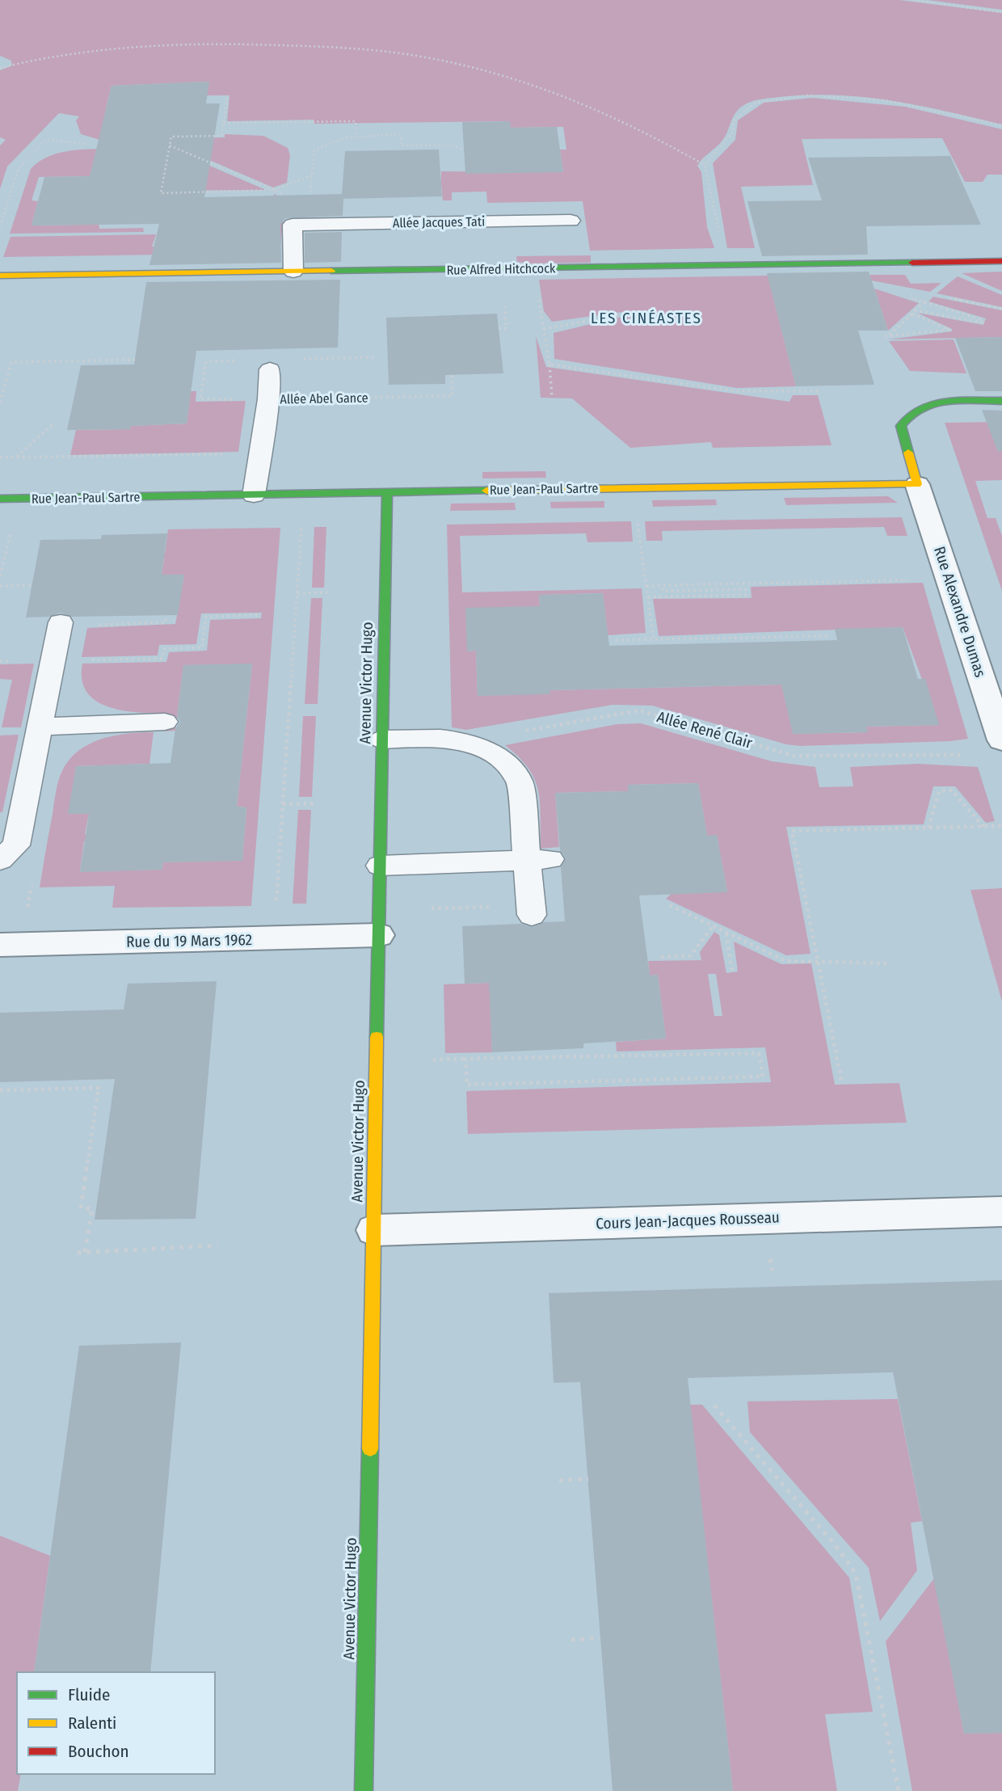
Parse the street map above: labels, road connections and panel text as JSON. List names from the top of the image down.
{
  "streets": {
    "street": [
      "Rue Alfred Hitchcock",
      "Rue Jean-Paul Sartre",
      "Rue Alexandre Dumas",
      "Avenue Victor Hugo",
      "Rue du 19 Mars 1962",
      "Cours Jean-Jacques Rousseau"
    ],
    "lane": ["Allée Jacques Tati"],
    "path": ["Allée Abel Gance", "Allée René Clair"]
  },
  "crossings": [
    ["Rue Jean-Paul Sartre", "Rue Alexandre Dumas"],
    ["Rue Jean-Paul Sartre", "Avenue Victor Hugo"],
    ["Avenue Victor Hugo", "Rue du 19 Mars 1962"],
    ["Avenue Victor Hugo", "Cours Jean-Jacques Rousseau"]
  ],
  "districts": ["LES CINÉASTES"],
  "legend": ["Fluide", "Ralenti", "Bouchon"]
}
